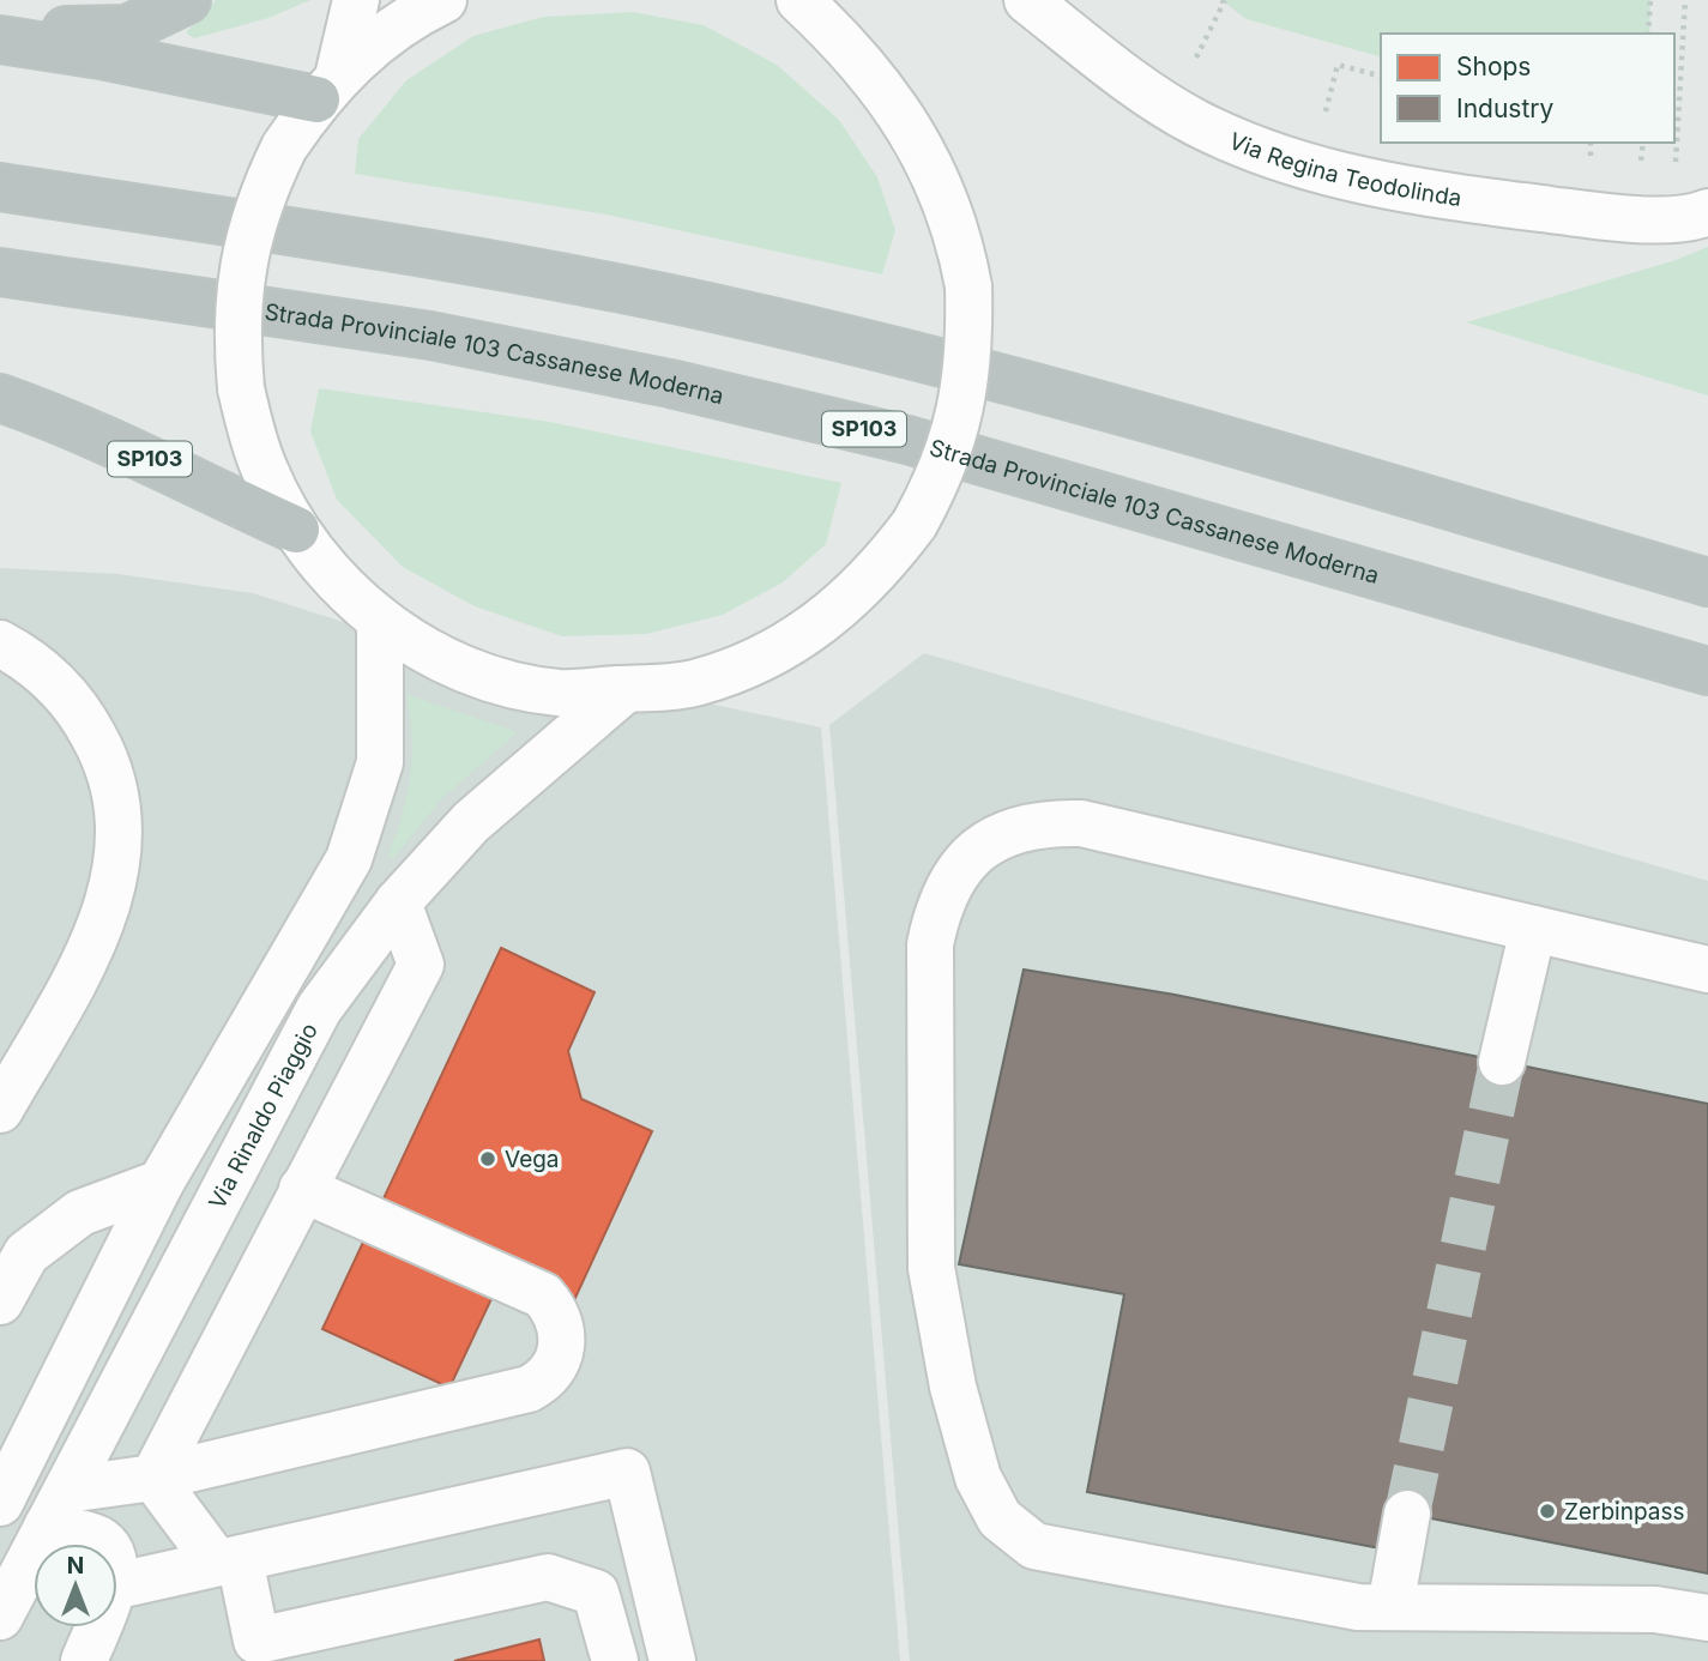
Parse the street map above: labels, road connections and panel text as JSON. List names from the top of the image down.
{
  "streets": {
    "highway": ["Strada Provinciale 103 Cassanese Moderna", "SP103"],
    "street": ["Via Regina Teodolinda", "Via Rinaldo Piaggio"]
  },
  "places": ["Vega", "Zerbinpass"],
  "legend": ["Shops", "Industry"],
  "north": "top"
}
